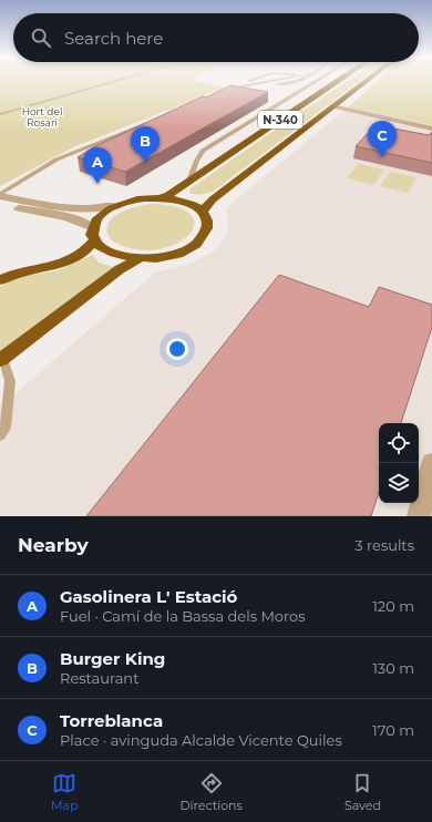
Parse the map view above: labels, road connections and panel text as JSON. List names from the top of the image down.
{
  "streets": {
    "highway": ["N-340"]
  },
  "parks": ["Hort del Rosari"],
  "page": {
    "search": "Search here",
    "pins": ["C", "B", "A"],
    "heading": ["Nearby", "3 results"],
    "list": [
      {
        "mark": "A",
        "name": "Gasolinera L' Estació",
        "note": "Fuel · Camí de la Bassa dels Moros",
        "value": "120 m"
      },
      {
        "mark": "B",
        "name": "Burger King",
        "note": "Restaurant",
        "value": "130 m"
      },
      {
        "mark": "C",
        "name": "Torreblanca",
        "note": "Place · avinguda Alcalde Vicente Quiles",
        "value": "170 m"
      }
    ],
    "nav": ["Map", "Directions", "Saved"]
  }
}
